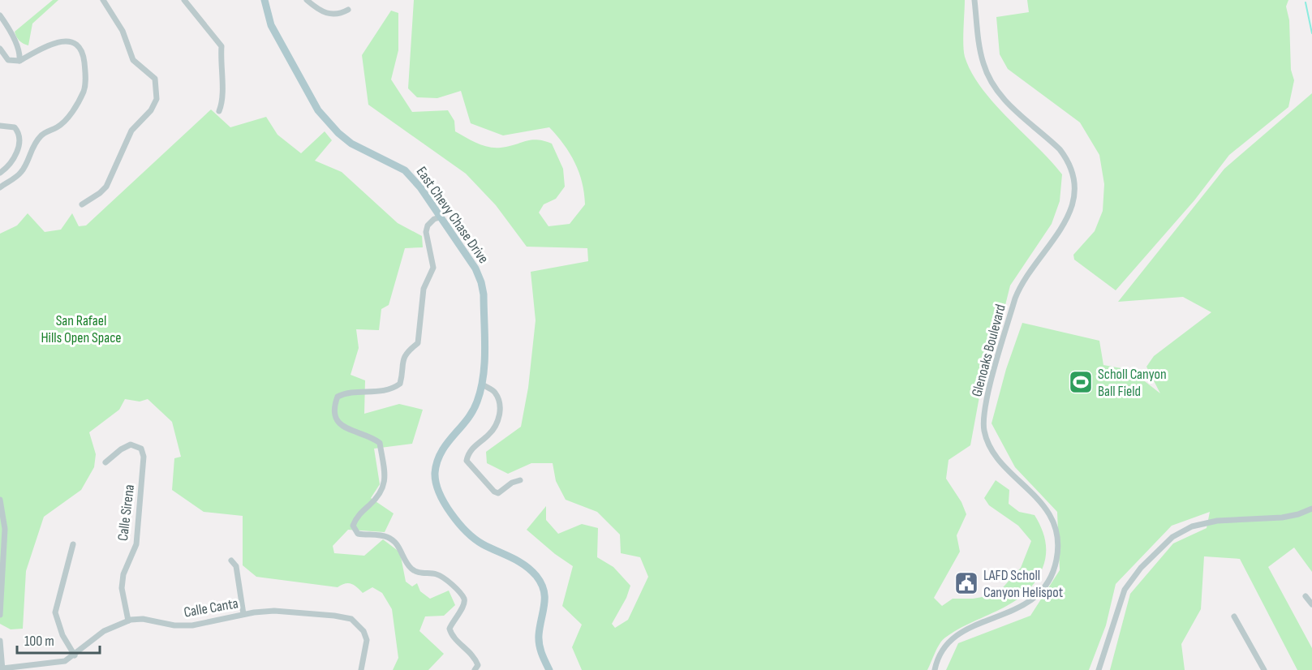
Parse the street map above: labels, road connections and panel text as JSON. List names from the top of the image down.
{
  "streets": {
    "main road": ["East Chevy Chase Drive"],
    "street": ["Glenoaks Boulevard", "Calle Sirena", "Calle Canta"]
  },
  "crossings": [
    ["Calle Sirena", "Calle Canta"]
  ],
  "parks": ["San Rafael Hills Open Space"],
  "places": {
    "sports": ["Scholl Canyon Ball Field"],
    "public building": ["LAFD Scholl Canyon Helispot"]
  },
  "scale_bar": "100 m"
}
